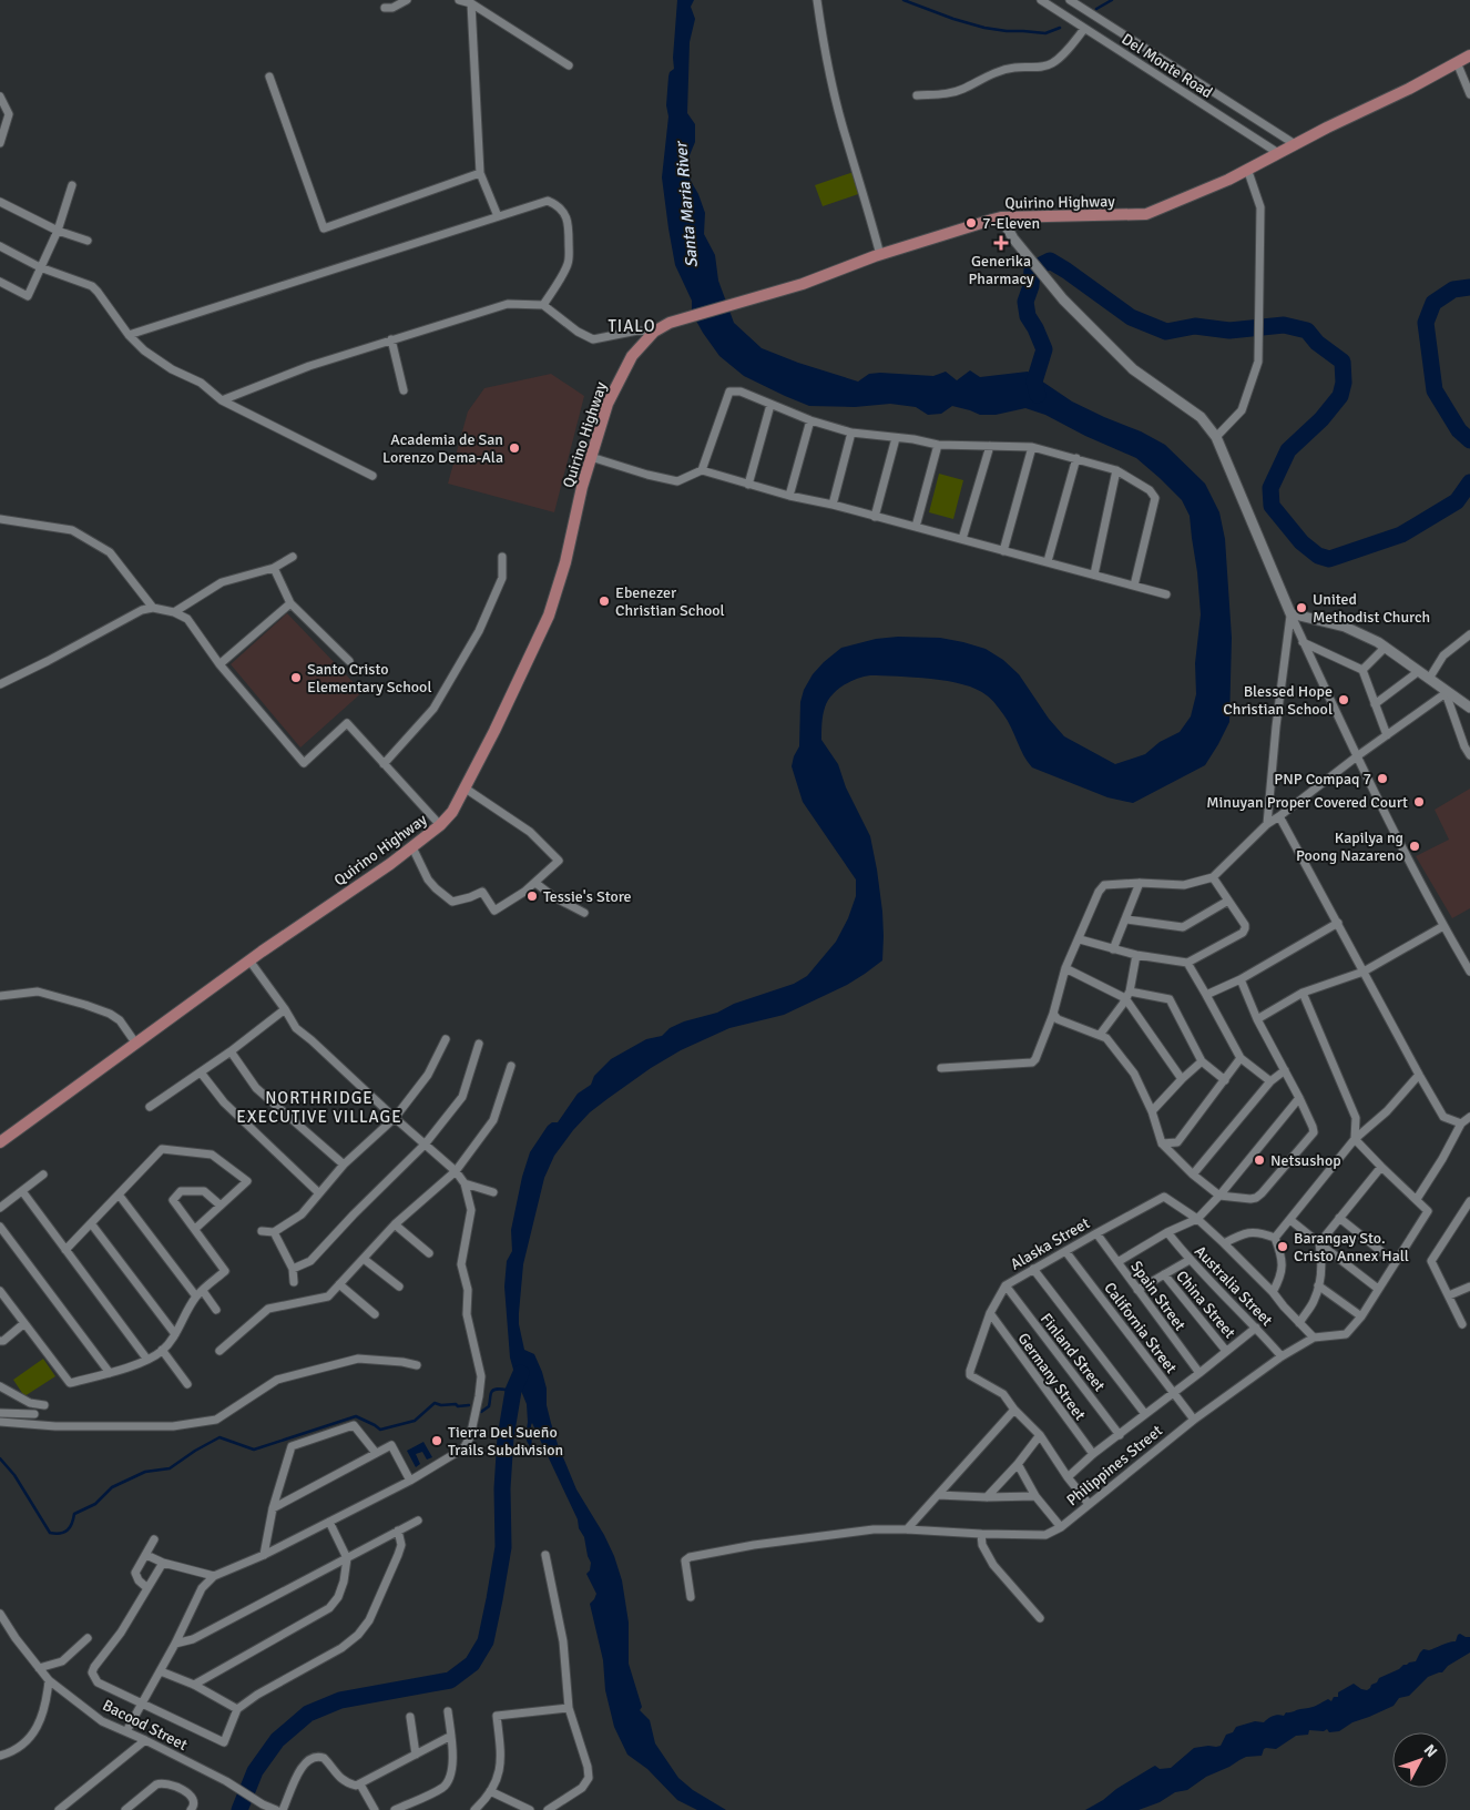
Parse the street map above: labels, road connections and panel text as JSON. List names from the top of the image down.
{
  "streets": {
    "main road": ["Quirino Highway"],
    "street": [
      "Del Monte Road",
      "Alaska Street",
      "Australia Street",
      "Spain Street",
      "China Street",
      "California Street",
      "Finland Street",
      "Germany Street",
      "Philippines Street",
      "Bacood Street"
    ]
  },
  "crossings": [
    ["Del Monte Road", "Quirino Highway"],
    ["Alaska Street", "Spain Street"],
    ["Alaska Street", "California Street"],
    ["Alaska Street", "Finland Street"],
    ["Alaska Street", "Germany Street"],
    ["Australia Street", "Philippines Street"],
    ["California Street", "Philippines Street"]
  ],
  "districts": ["TIALO", "NORTHRIDGE EXECUTIVE VILLAGE"],
  "water": ["Santa Maria River"],
  "places": {
    "other": [
      "7-Eleven",
      "Academia de San Lorenzo Dema-Ala",
      "Ebenezer Christian School",
      "United Methodist Church",
      "Santo Cristo Elementary School",
      "Blessed Hope Christian School",
      "PNP Compaq 7",
      "Minuyan Proper Covered Court",
      "Kapilya ng Poong Nazareno",
      "Tessie's Store",
      "Netsushop",
      "Barangay Sto. Cristo Annex Hall",
      "Tierra Del Sueño Trails Subdivision"
    ],
    "health": ["Generika Pharmacy"]
  },
  "north": "top right"
}
